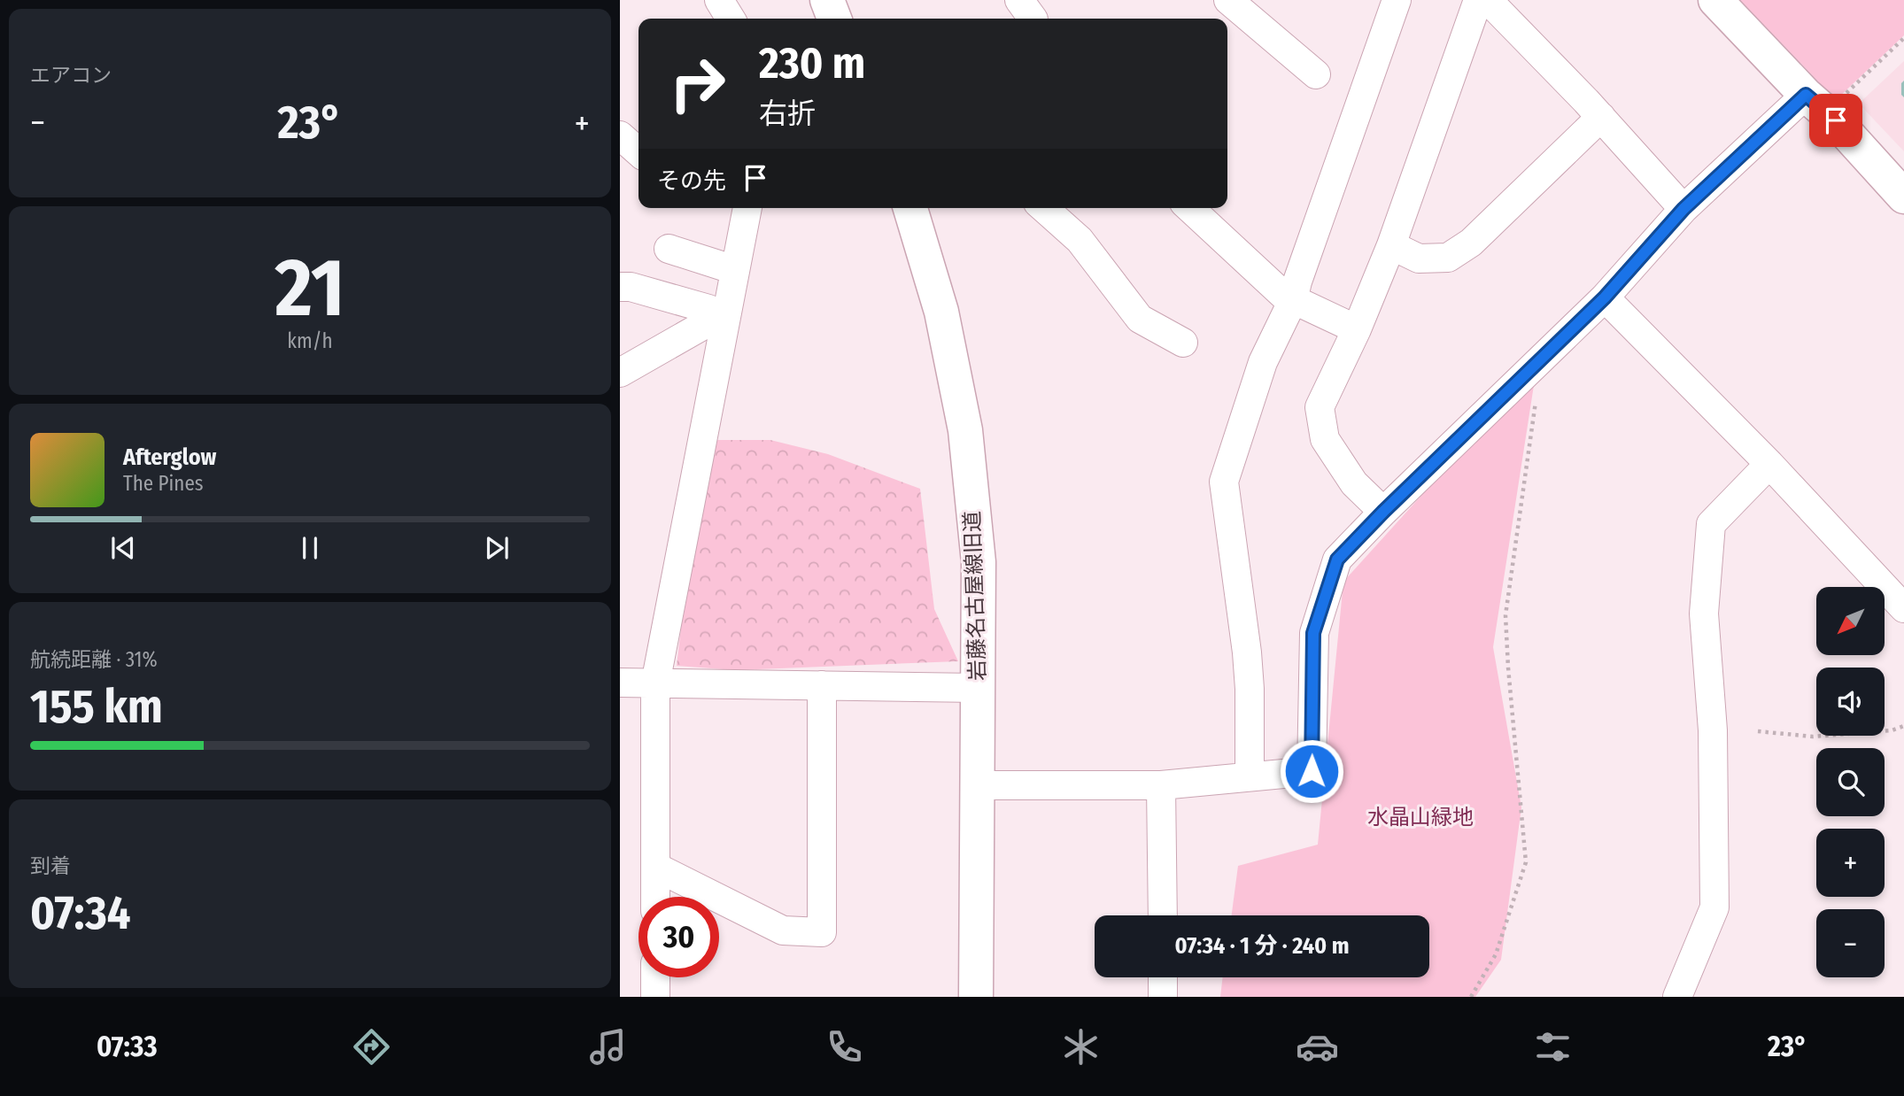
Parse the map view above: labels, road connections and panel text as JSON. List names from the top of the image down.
{
  "streets": {
    "street": ["岩藤名古屋線旧道"]
  },
  "parks": ["水晶山緑地"],
  "north": "bottom left",
  "page": {
    "tile": [
      "エアコン",
      ["21", "km/h"],
      ["航続距離 · 31%", "155 km"],
      ["到着", "07:34"]
    ],
    "turn": ["230 m", "右折"],
    "heat": ["−", "23°", "+"],
    "then": "その先",
    "song": ["Afterglow", "The Pines"],
    "map_buttons": ["+", "−"],
    "limit": "30",
    "trip": "07:34 · 1 分 · 240 m",
    "tabs": ["07:33", "23°"]
  }
}
